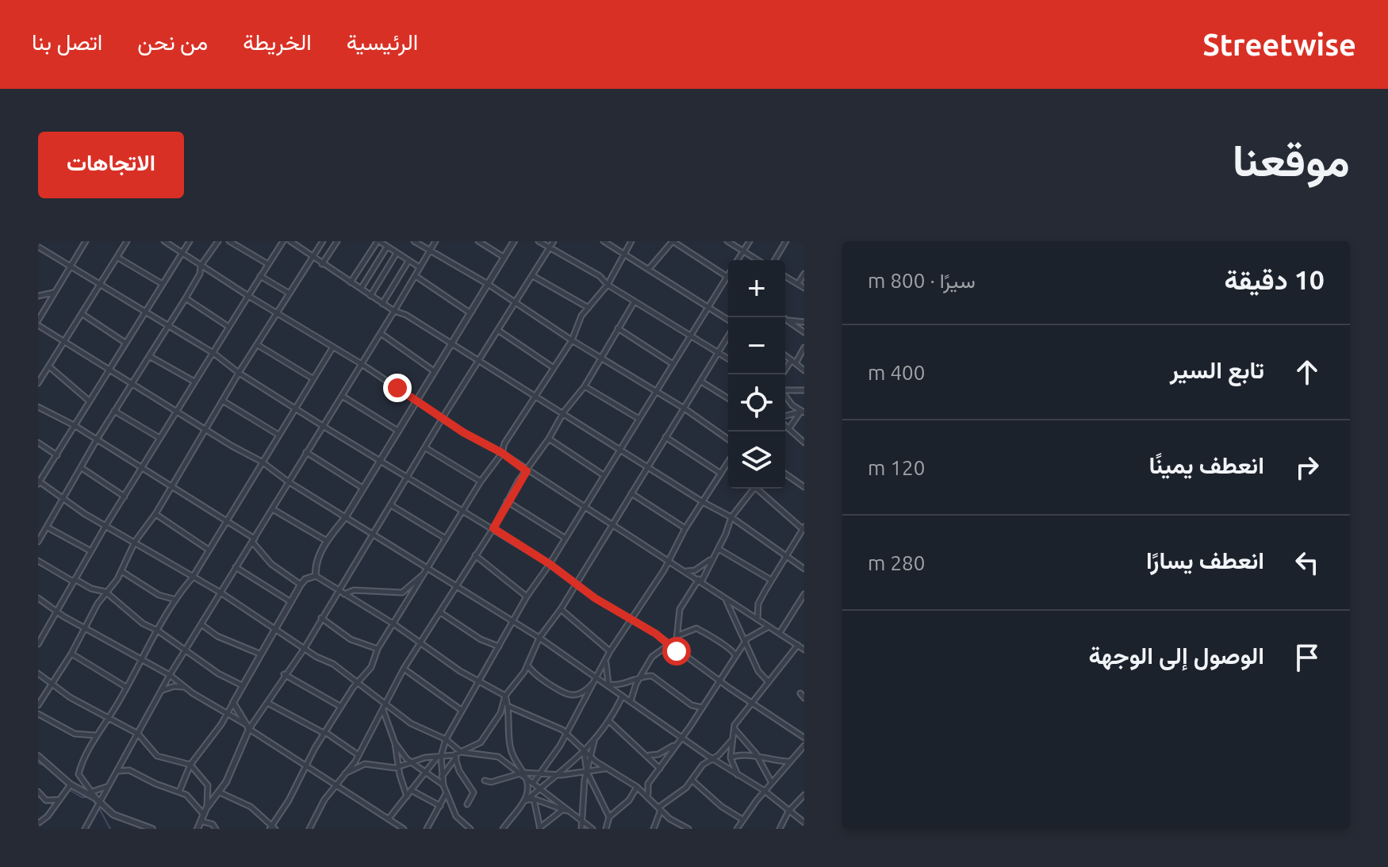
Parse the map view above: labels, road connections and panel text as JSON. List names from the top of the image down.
{
  "page": {
    "header": "Streetwise",
    "nav": [
      "الرئيسية",
      "الخريطة",
      "من نحن",
      "اتصل بنا"
    ],
    "title": "موقعنا",
    "buttons": "الاتجاهات",
    "heading": ["10 دقيقة", "سيرًا · 800 m"],
    "map_buttons": ["+", "−"],
    "list": [
      ["تابع السير", "400 m"],
      ["انعطف يمينًا", "120 m"],
      ["انعطف يسارًا", "280 m"],
      "الوصول إلى الوجهة"
    ]
  }
}
